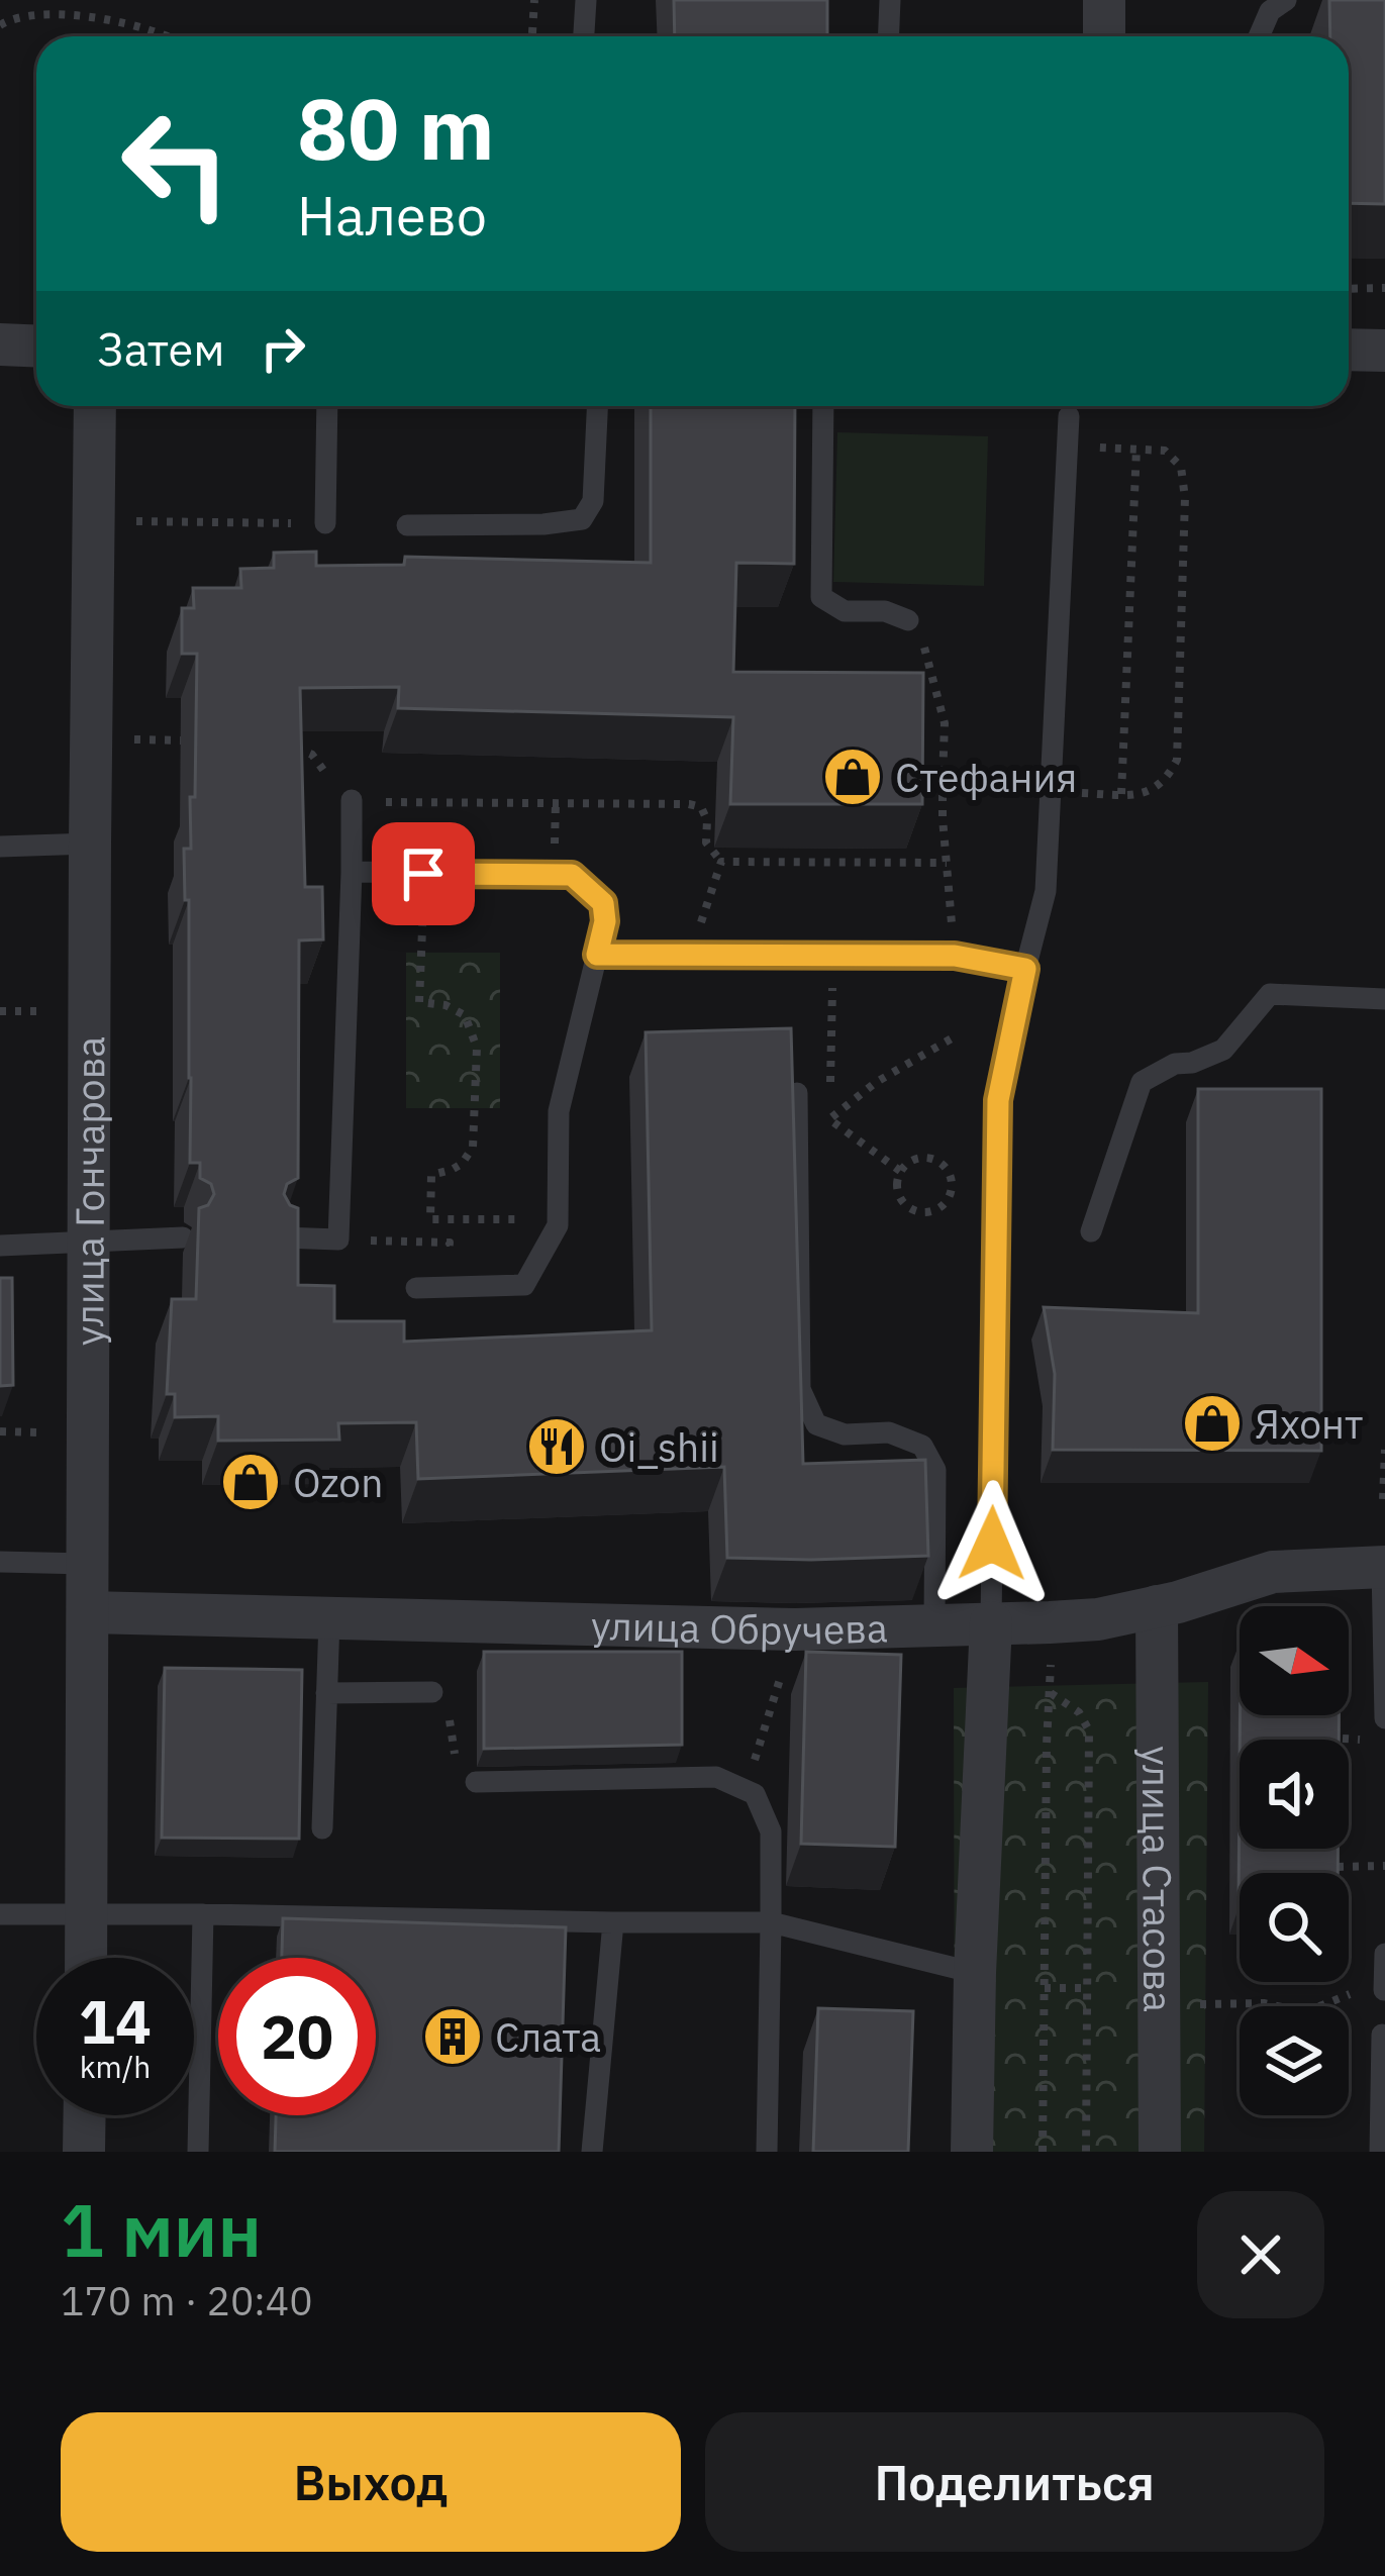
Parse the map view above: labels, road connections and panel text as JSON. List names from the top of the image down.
{
  "streets": {
    "street": ["улица Гончарова", "улица Обручева", "улица Стасова"]
  },
  "crossings": [
    ["улица Гончарова", "улица Обручева"],
    ["улица Обручева", "улица Стасова"]
  ],
  "places": {
    "shop": ["Стефания", "Яхонт", "Ozon"],
    "restaurant": ["Oi_shii"],
    "building": ["Слата"]
  },
  "north": "right",
  "page": {
    "turn": ["80 m", "Налево"],
    "then": "Затем",
    "speed": "14 km/h",
    "limit": "20",
    "heading": ["1 мин", "170 m · 20:40"],
    "buttons": ["Выход", "Поделиться"]
  }
}
